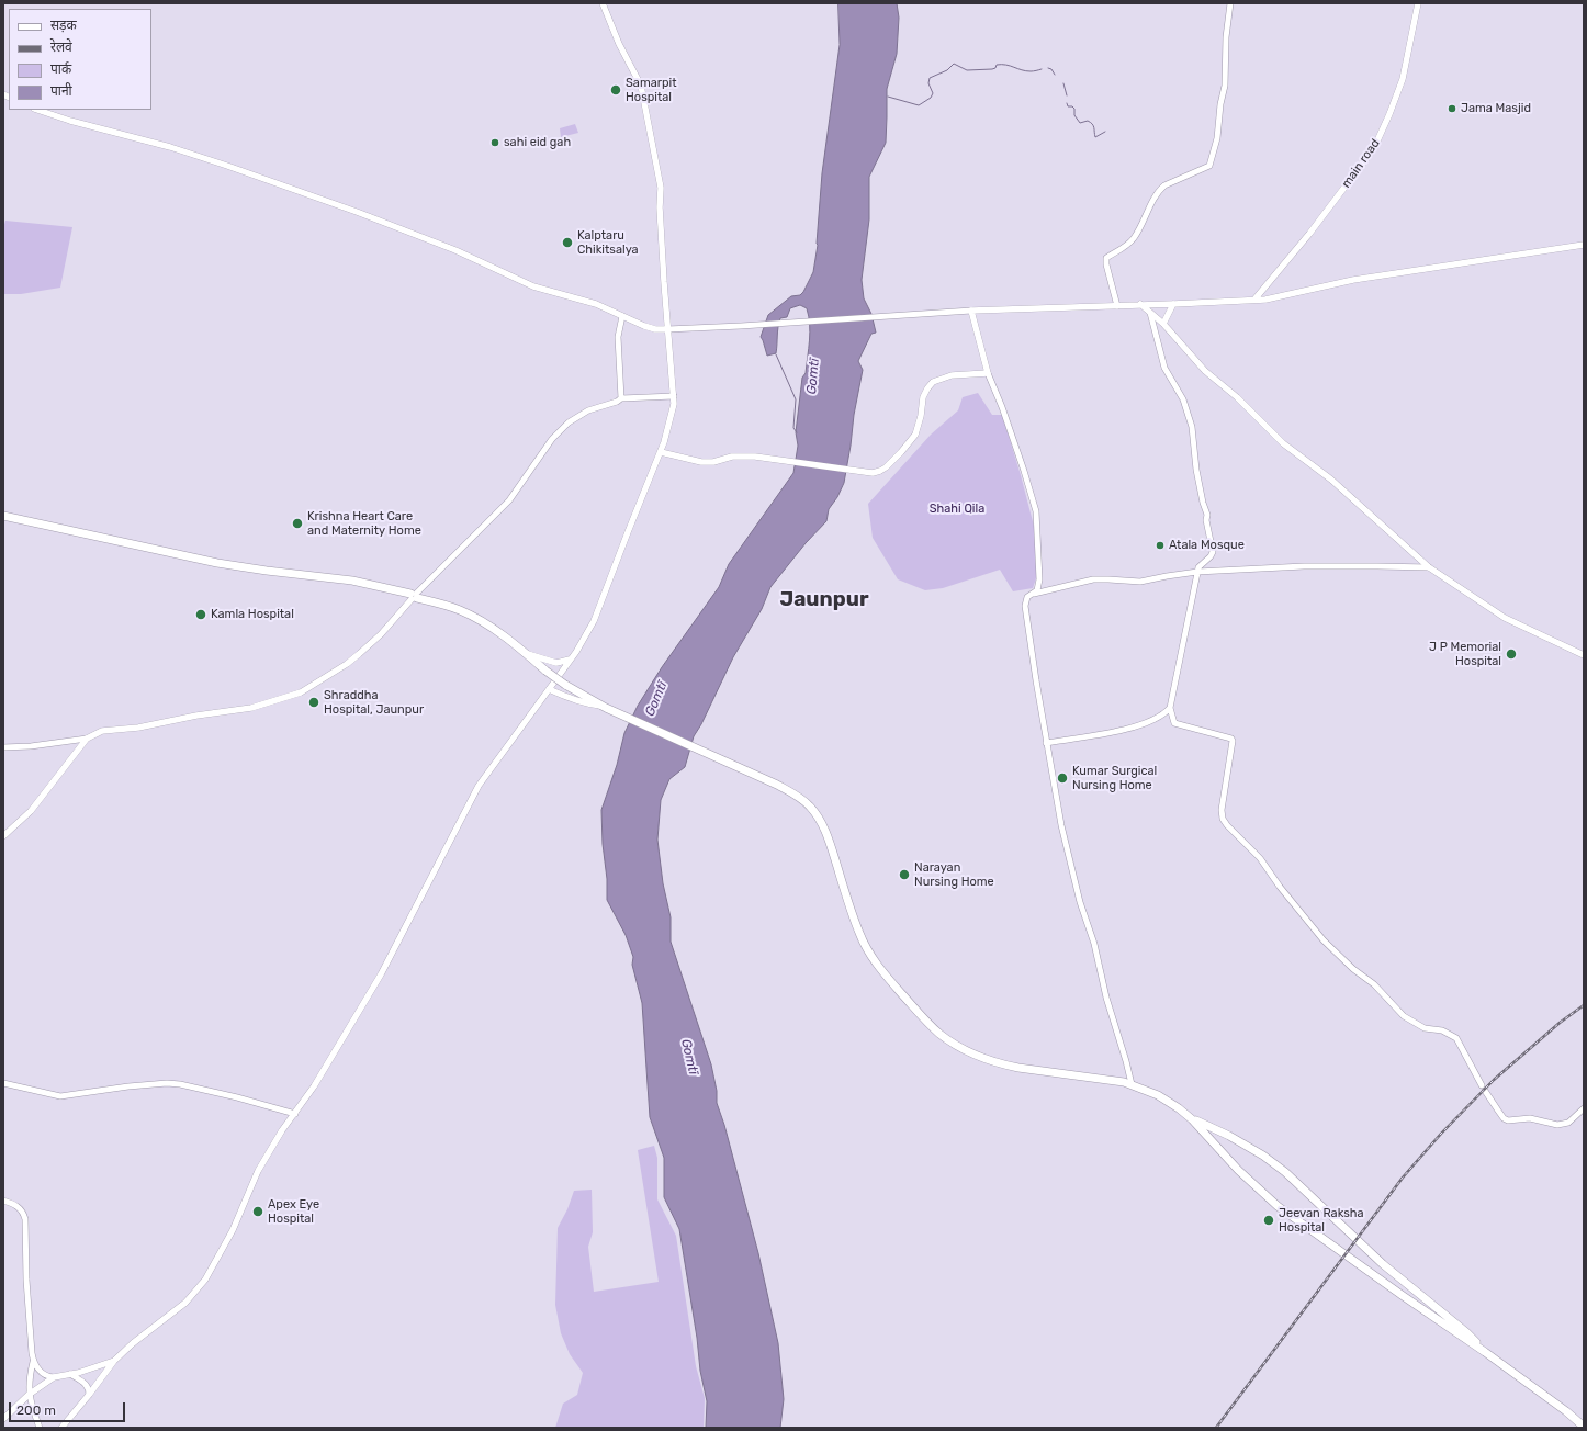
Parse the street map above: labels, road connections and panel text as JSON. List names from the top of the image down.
{
  "streets": {
    "main road": ["main road"]
  },
  "districts": ["Jaunpur"],
  "water": ["Gomtī"],
  "parks": ["Shahi Qila"],
  "places": [
    "Samarpit Hospital",
    "Jama Masjid",
    "sahi eid gah",
    "Kalptaru Chikitsalya",
    "Krishna Heart Care and Maternity Home",
    "Atala Mosque",
    "Kamla Hospital",
    "J P Memorial Hospital",
    "Shraddha Hospital, Jaunpur",
    "Kumar Surgical Nursing Home",
    "Narayan Nursing Home",
    "Apex Eye Hospital",
    "Jeevan Raksha Hospital"
  ],
  "legend": [
    "सड़क",
    "रेलवे",
    "पार्क",
    "पानी"
  ],
  "scale_bar": "200 m"
}
